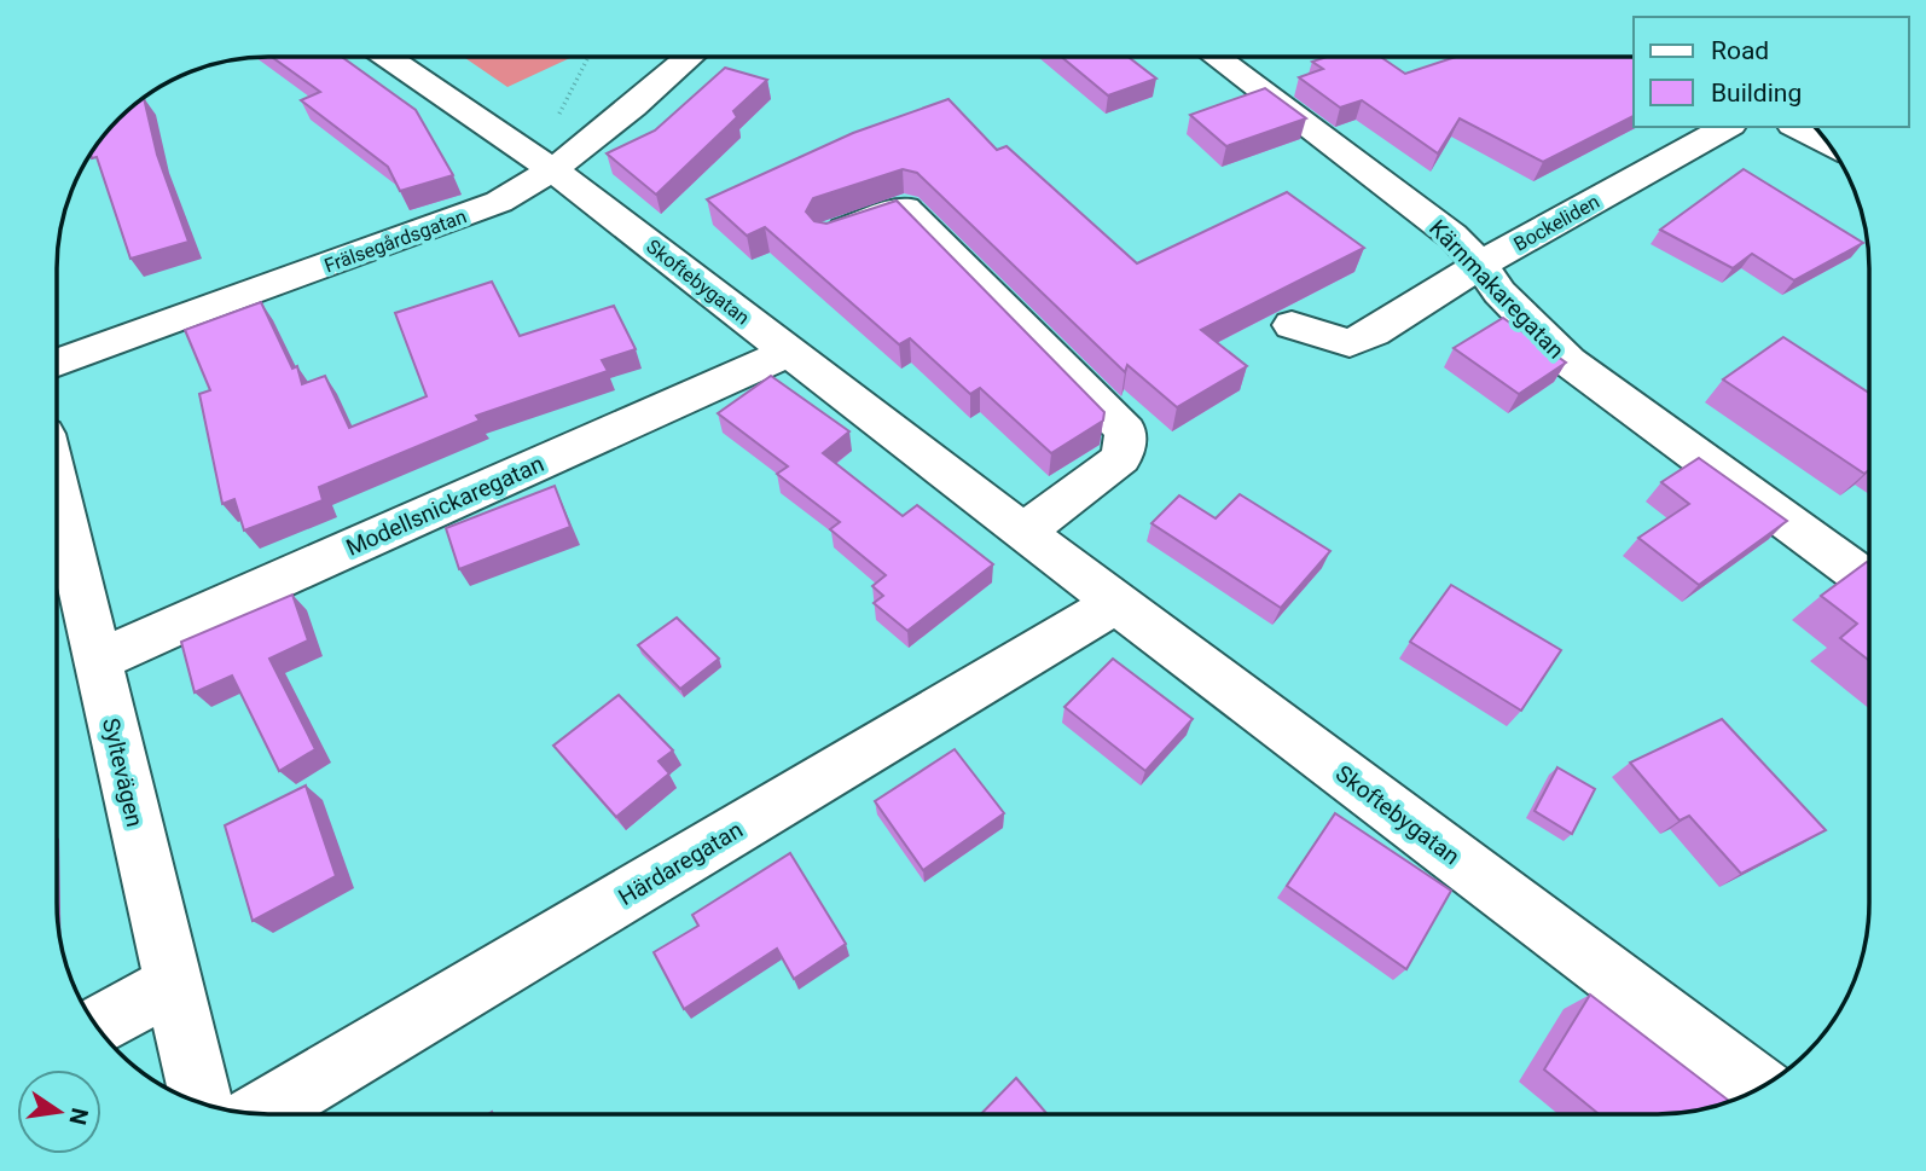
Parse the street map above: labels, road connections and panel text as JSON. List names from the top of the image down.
{
  "streets": {
    "street": [
      "Bockeliden",
      "Frälsegårdsgatan",
      "Skoftebygatan",
      "Kärnmakaregatan",
      "Modellsnickaregatan",
      "Syltevägen",
      "Härdaregatan"
    ]
  },
  "crossings": [
    ["Bockeliden", "Kärnmakaregatan"],
    ["Frälsegårdsgatan", "Skoftebygatan"],
    ["Skoftebygatan", "Modellsnickaregatan"],
    ["Skoftebygatan", "Härdaregatan"],
    ["Modellsnickaregatan", "Syltevägen"]
  ],
  "legend": ["Road", "Building"],
  "north": "right"
}
